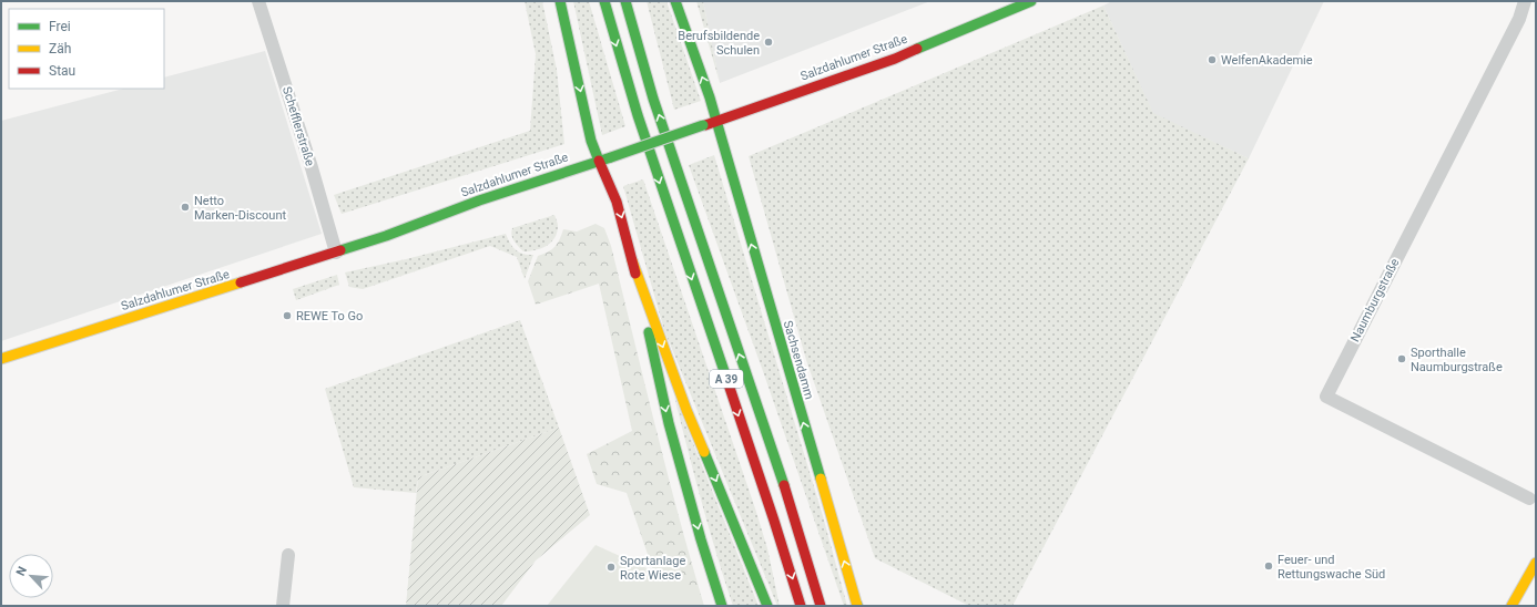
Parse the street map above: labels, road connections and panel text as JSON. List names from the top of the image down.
{
  "streets": {
    "main road": ["Salzdahlumer Straße", "Sachsendamm", "A 39"],
    "street": ["Schefflerstraße", "Naumburgstraße"]
  },
  "crossings": [
    ["Salzdahlumer Straße", "Schefflerstraße"],
    ["Salzdahlumer Straße", "Sachsendamm"]
  ],
  "places": [
    "Berufsbildende Schulen",
    "WelfenAkademie",
    "Netto Marken-Discount",
    "REWE To Go",
    "Sporthalle Naumburgstraße",
    "Feuer- und Rettungswache Süd",
    "Sportanlage Rote Wiese"
  ],
  "legend": ["Frei", "Zäh", "Stau"],
  "north": "top left"
}
